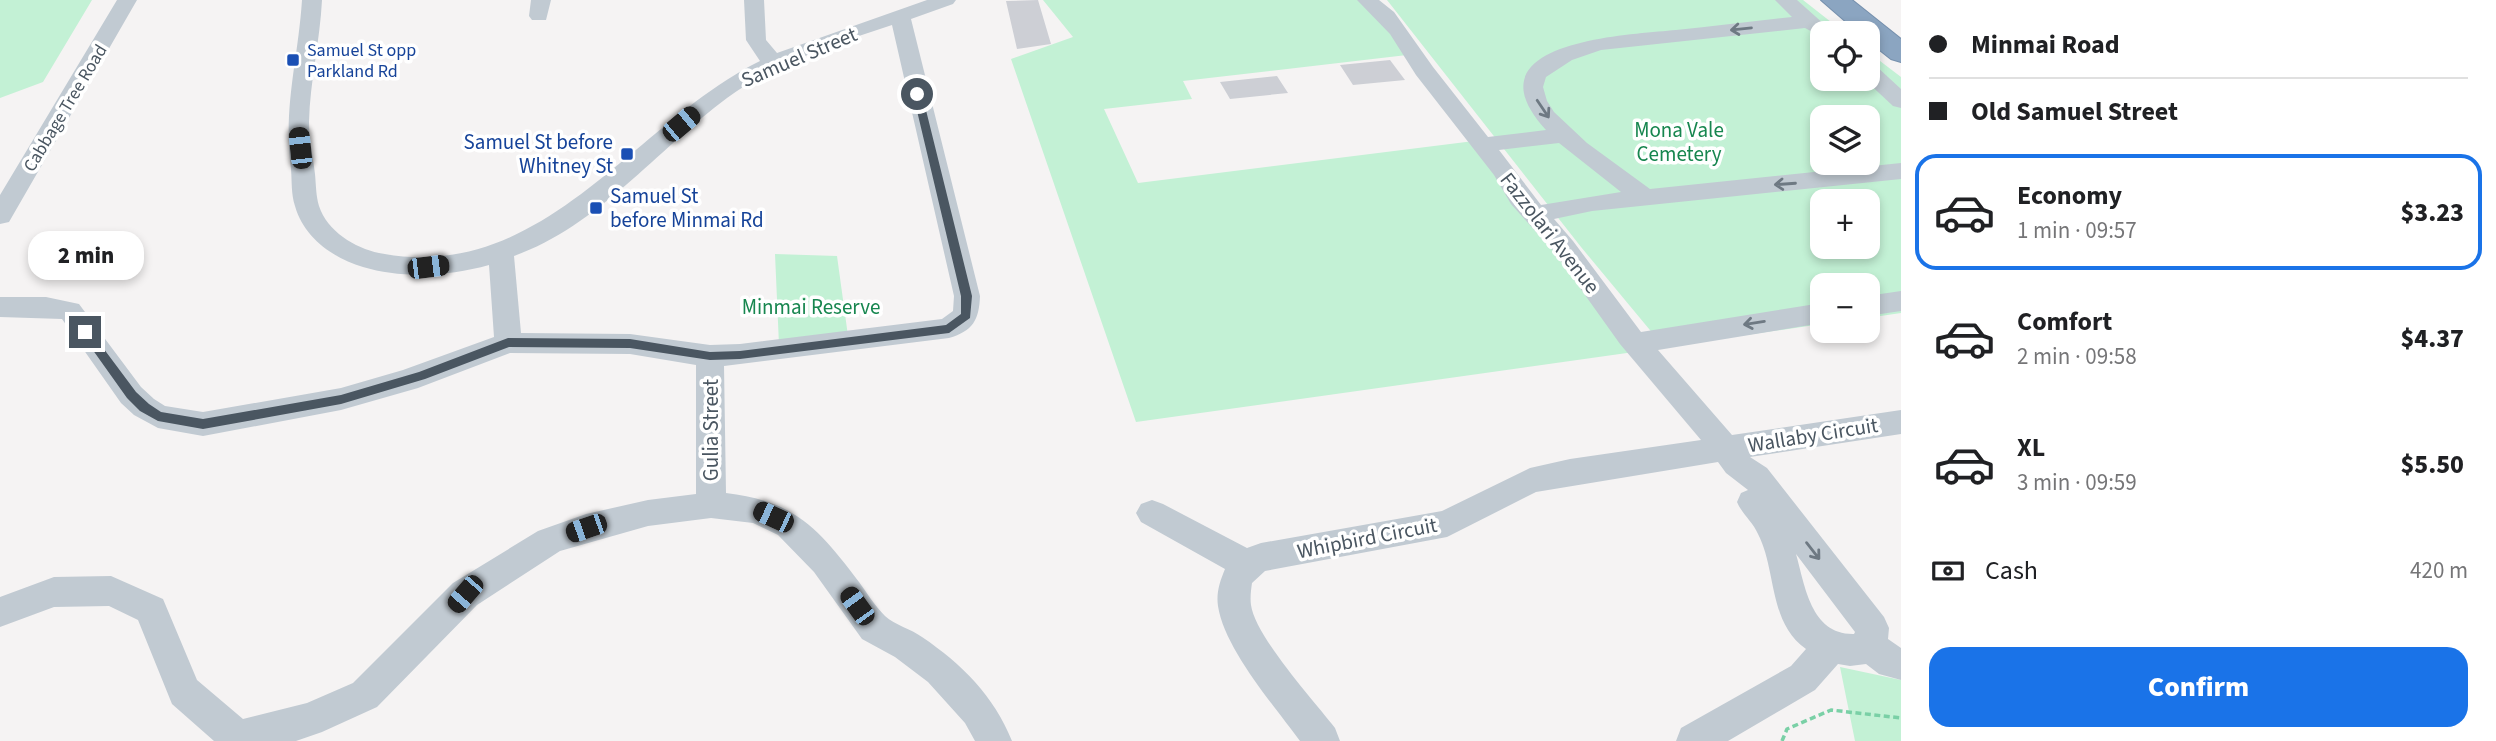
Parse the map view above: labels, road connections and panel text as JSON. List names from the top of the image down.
{
  "streets": {
    "street": [
      "Samuel Street",
      "Cabbage Tree Road",
      "Fazzolari Avenue",
      "Gulia Street",
      "Wallaby Circuit",
      "Whipbird Circuit"
    ]
  },
  "crossings": [
    ["Fazzolari Avenue", "Wallaby Circuit"],
    ["Fazzolari Avenue", "Whipbird Circuit"],
    ["Wallaby Circuit", "Whipbird Circuit"]
  ],
  "parks": ["Mona Vale Cemetery", "Minmai Reserve"],
  "places": {
    "transit": ["Samuel St opp Parkland Rd", "Samuel St before Whitney St", "Samuel St before Minmai Rd"]
  },
  "page": {
    "banner": ["Minmai Road", "Old Samuel Street"],
    "map_buttons": ["+", "−"],
    "list": [
      {
        "name": "Economy",
        "note": "1 min · 09:57",
        "value": "$3.23"
      },
      {
        "name": "Comfort",
        "note": "2 min · 09:58",
        "value": "$4.37"
      },
      {
        "name": "XL",
        "note": "3 min · 09:59",
        "value": "$5.50"
      }
    ],
    "bubble": "2 min",
    "pay": ["Cash", "420 m"],
    "buttons": "Confirm"
  }
}
